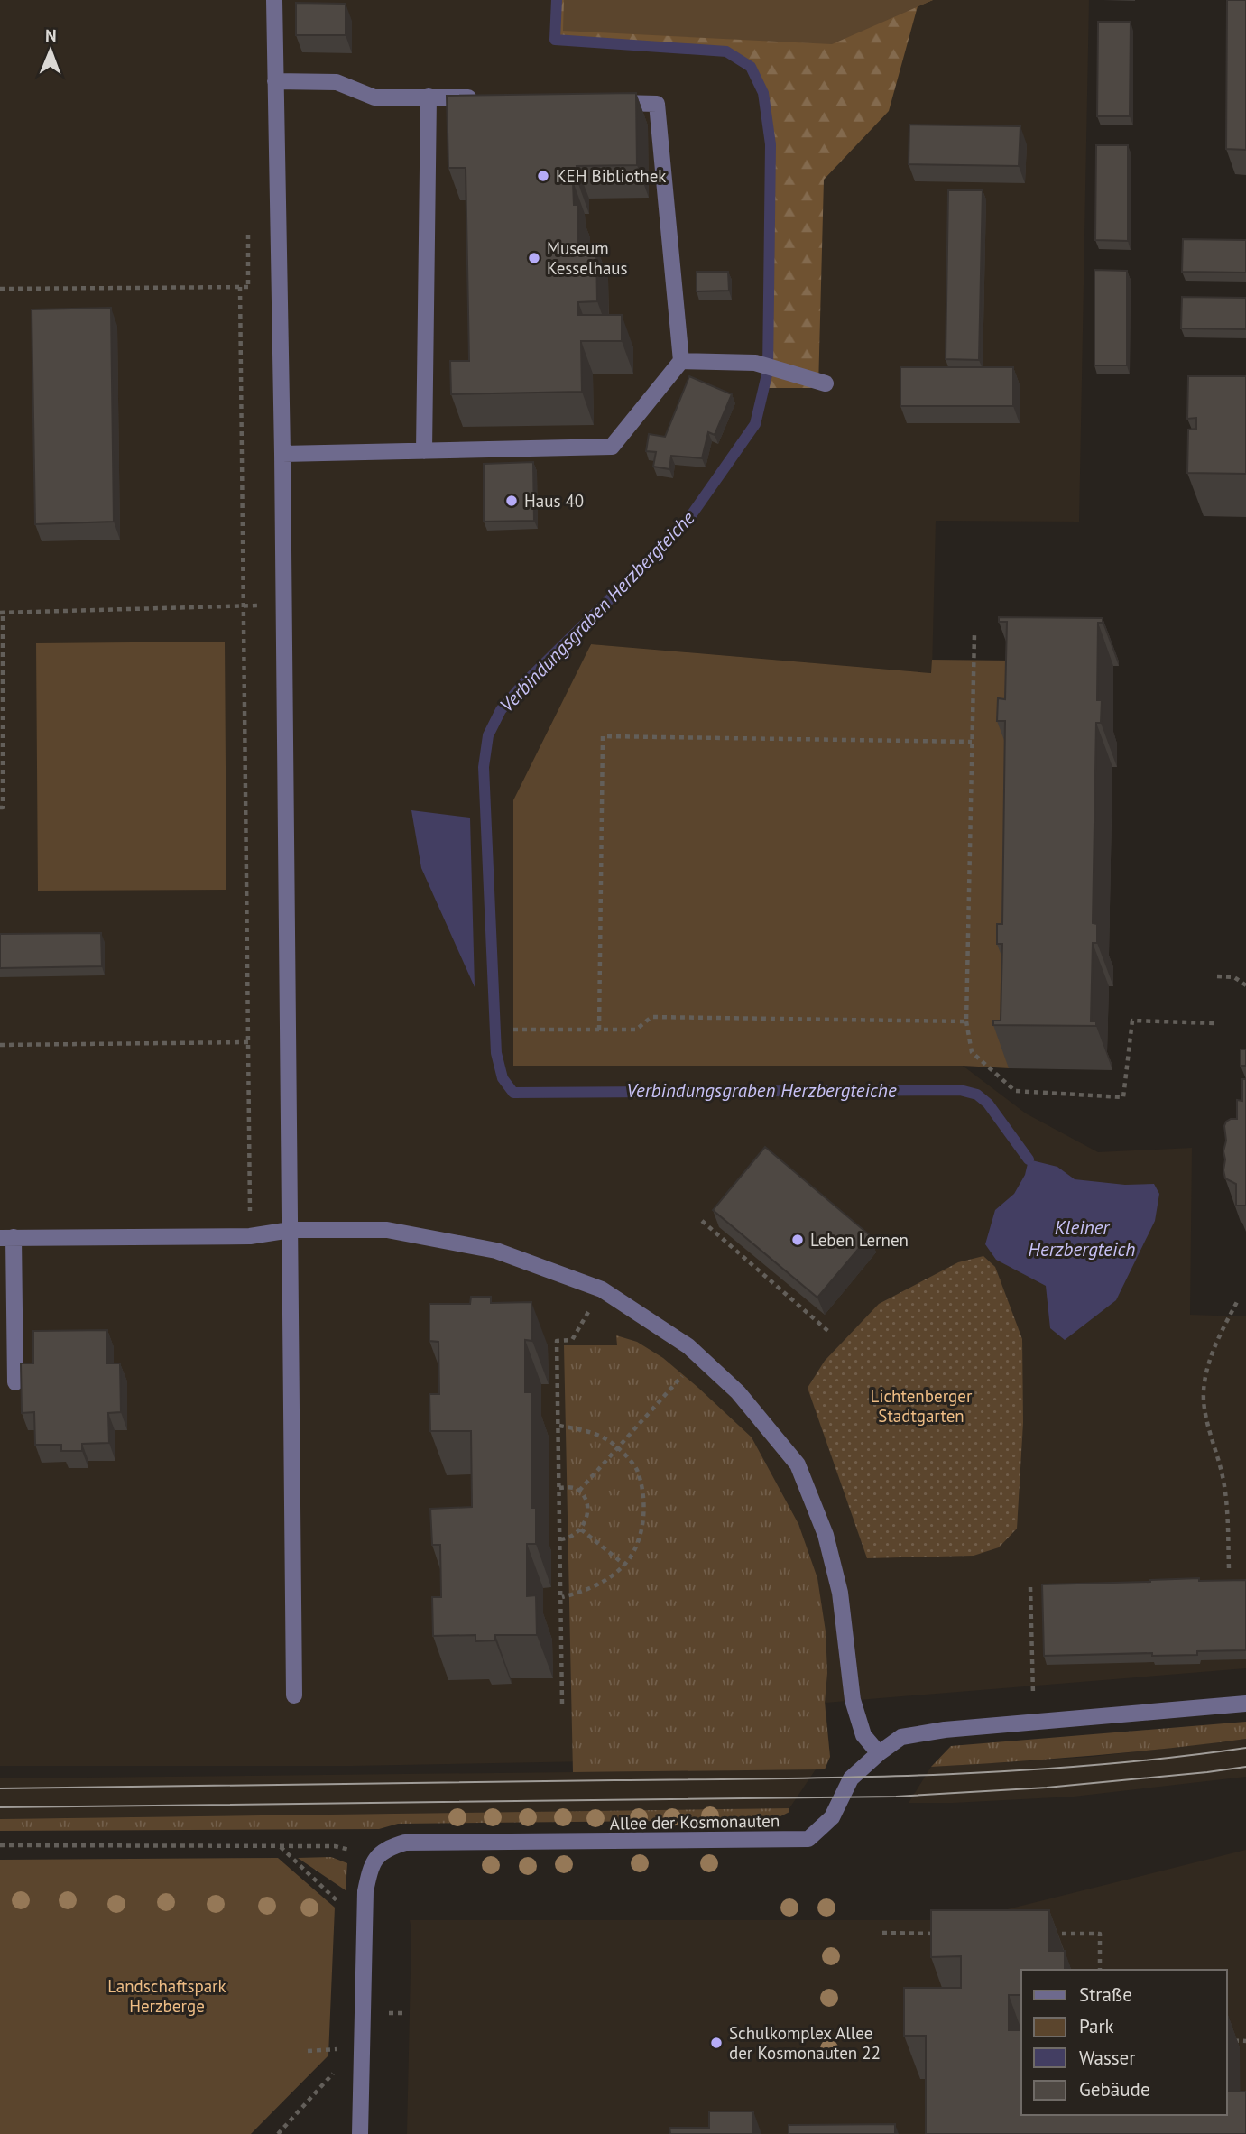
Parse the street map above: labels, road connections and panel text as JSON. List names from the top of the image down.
{
  "streets": {
    "street": ["Allee der Kosmonauten"]
  },
  "water": ["Verbindungsgraben Herzbergteiche", "Kleiner Herzbergteich"],
  "parks": ["Lichtenberger Stadtgarten", "Landschaftspark Herzberge"],
  "places": [
    "KEH Bibliothek",
    "Museum Kesselhaus",
    "Haus 40",
    "Leben Lernen",
    "Schulkomplex Allee der Kosmonauten 22"
  ],
  "legend": [
    "Straße",
    "Park",
    "Wasser",
    "Gebäude"
  ],
  "north": "top"
}
